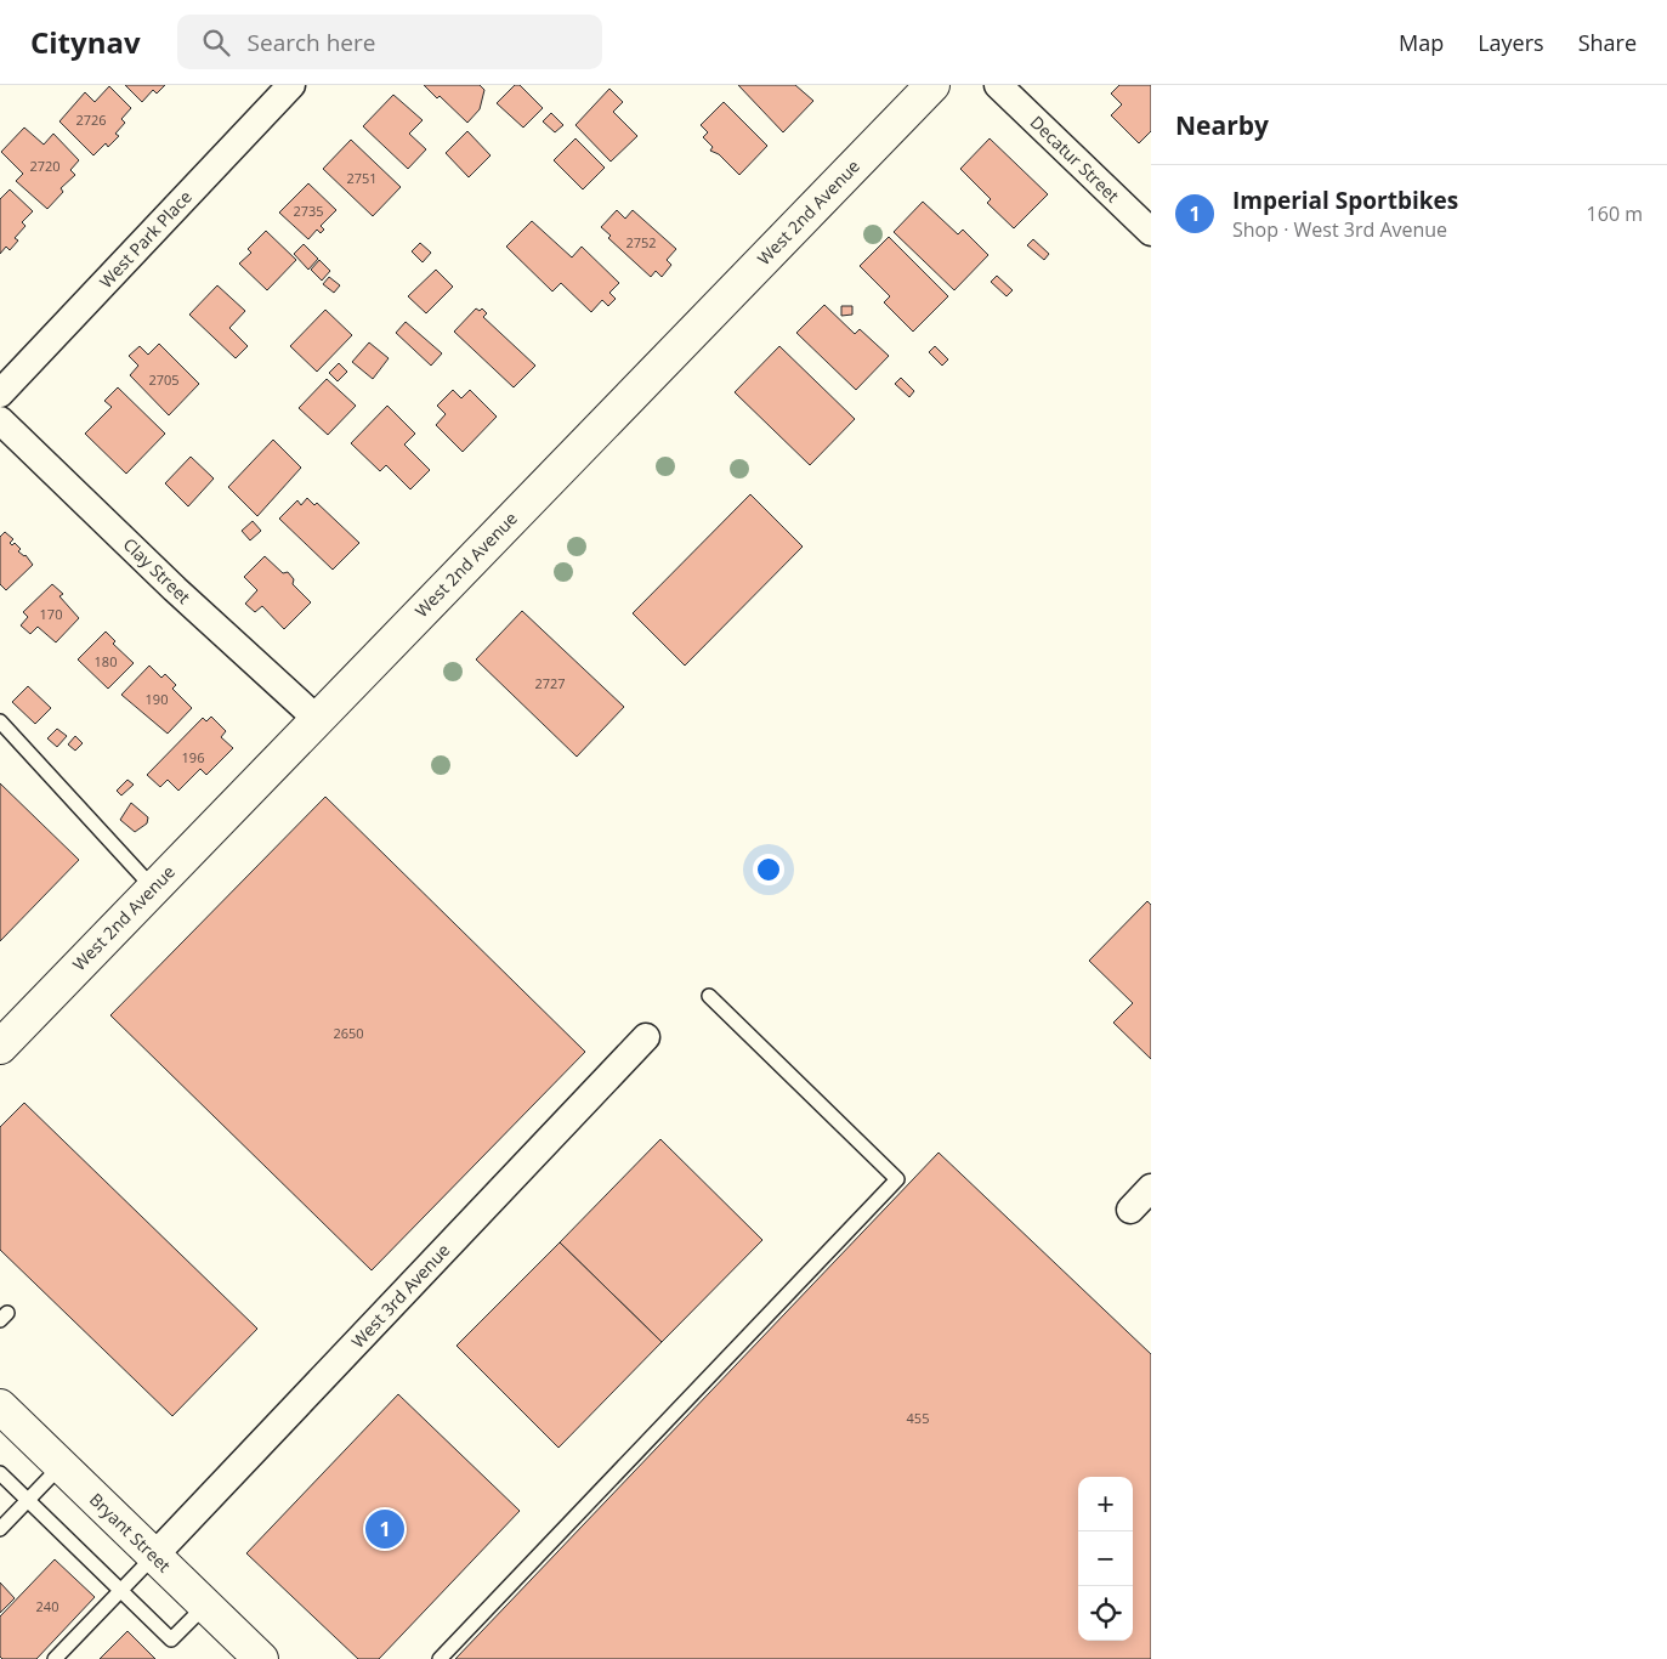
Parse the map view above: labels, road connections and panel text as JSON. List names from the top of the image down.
{
  "streets": {
    "street": [
      "Decatur Street",
      "West 2nd Avenue",
      "West Park Place",
      "Clay Street",
      "West 3rd Avenue",
      "Bryant Street"
    ]
  },
  "crossings": [
    ["West 2nd Avenue", "Clay Street"],
    ["West 3rd Avenue", "Bryant Street"]
  ],
  "house_numbers": [
    "2726",
    "2720",
    "2751",
    "2735",
    "2752",
    "2705",
    "170",
    "180",
    "2727",
    "190",
    "196",
    "2650",
    "455",
    "240"
  ],
  "page": {
    "header": "Citynav",
    "search": "Search here",
    "nav": ["Map", "Layers", "Share"],
    "heading": "Nearby",
    "list": [
      {
        "mark": "1",
        "name": "Imperial Sportbikes",
        "note": "Shop · West 3rd Avenue",
        "value": "160 m"
      }
    ],
    "map_buttons": ["+", "−"],
    "pins": "1"
  }
}
